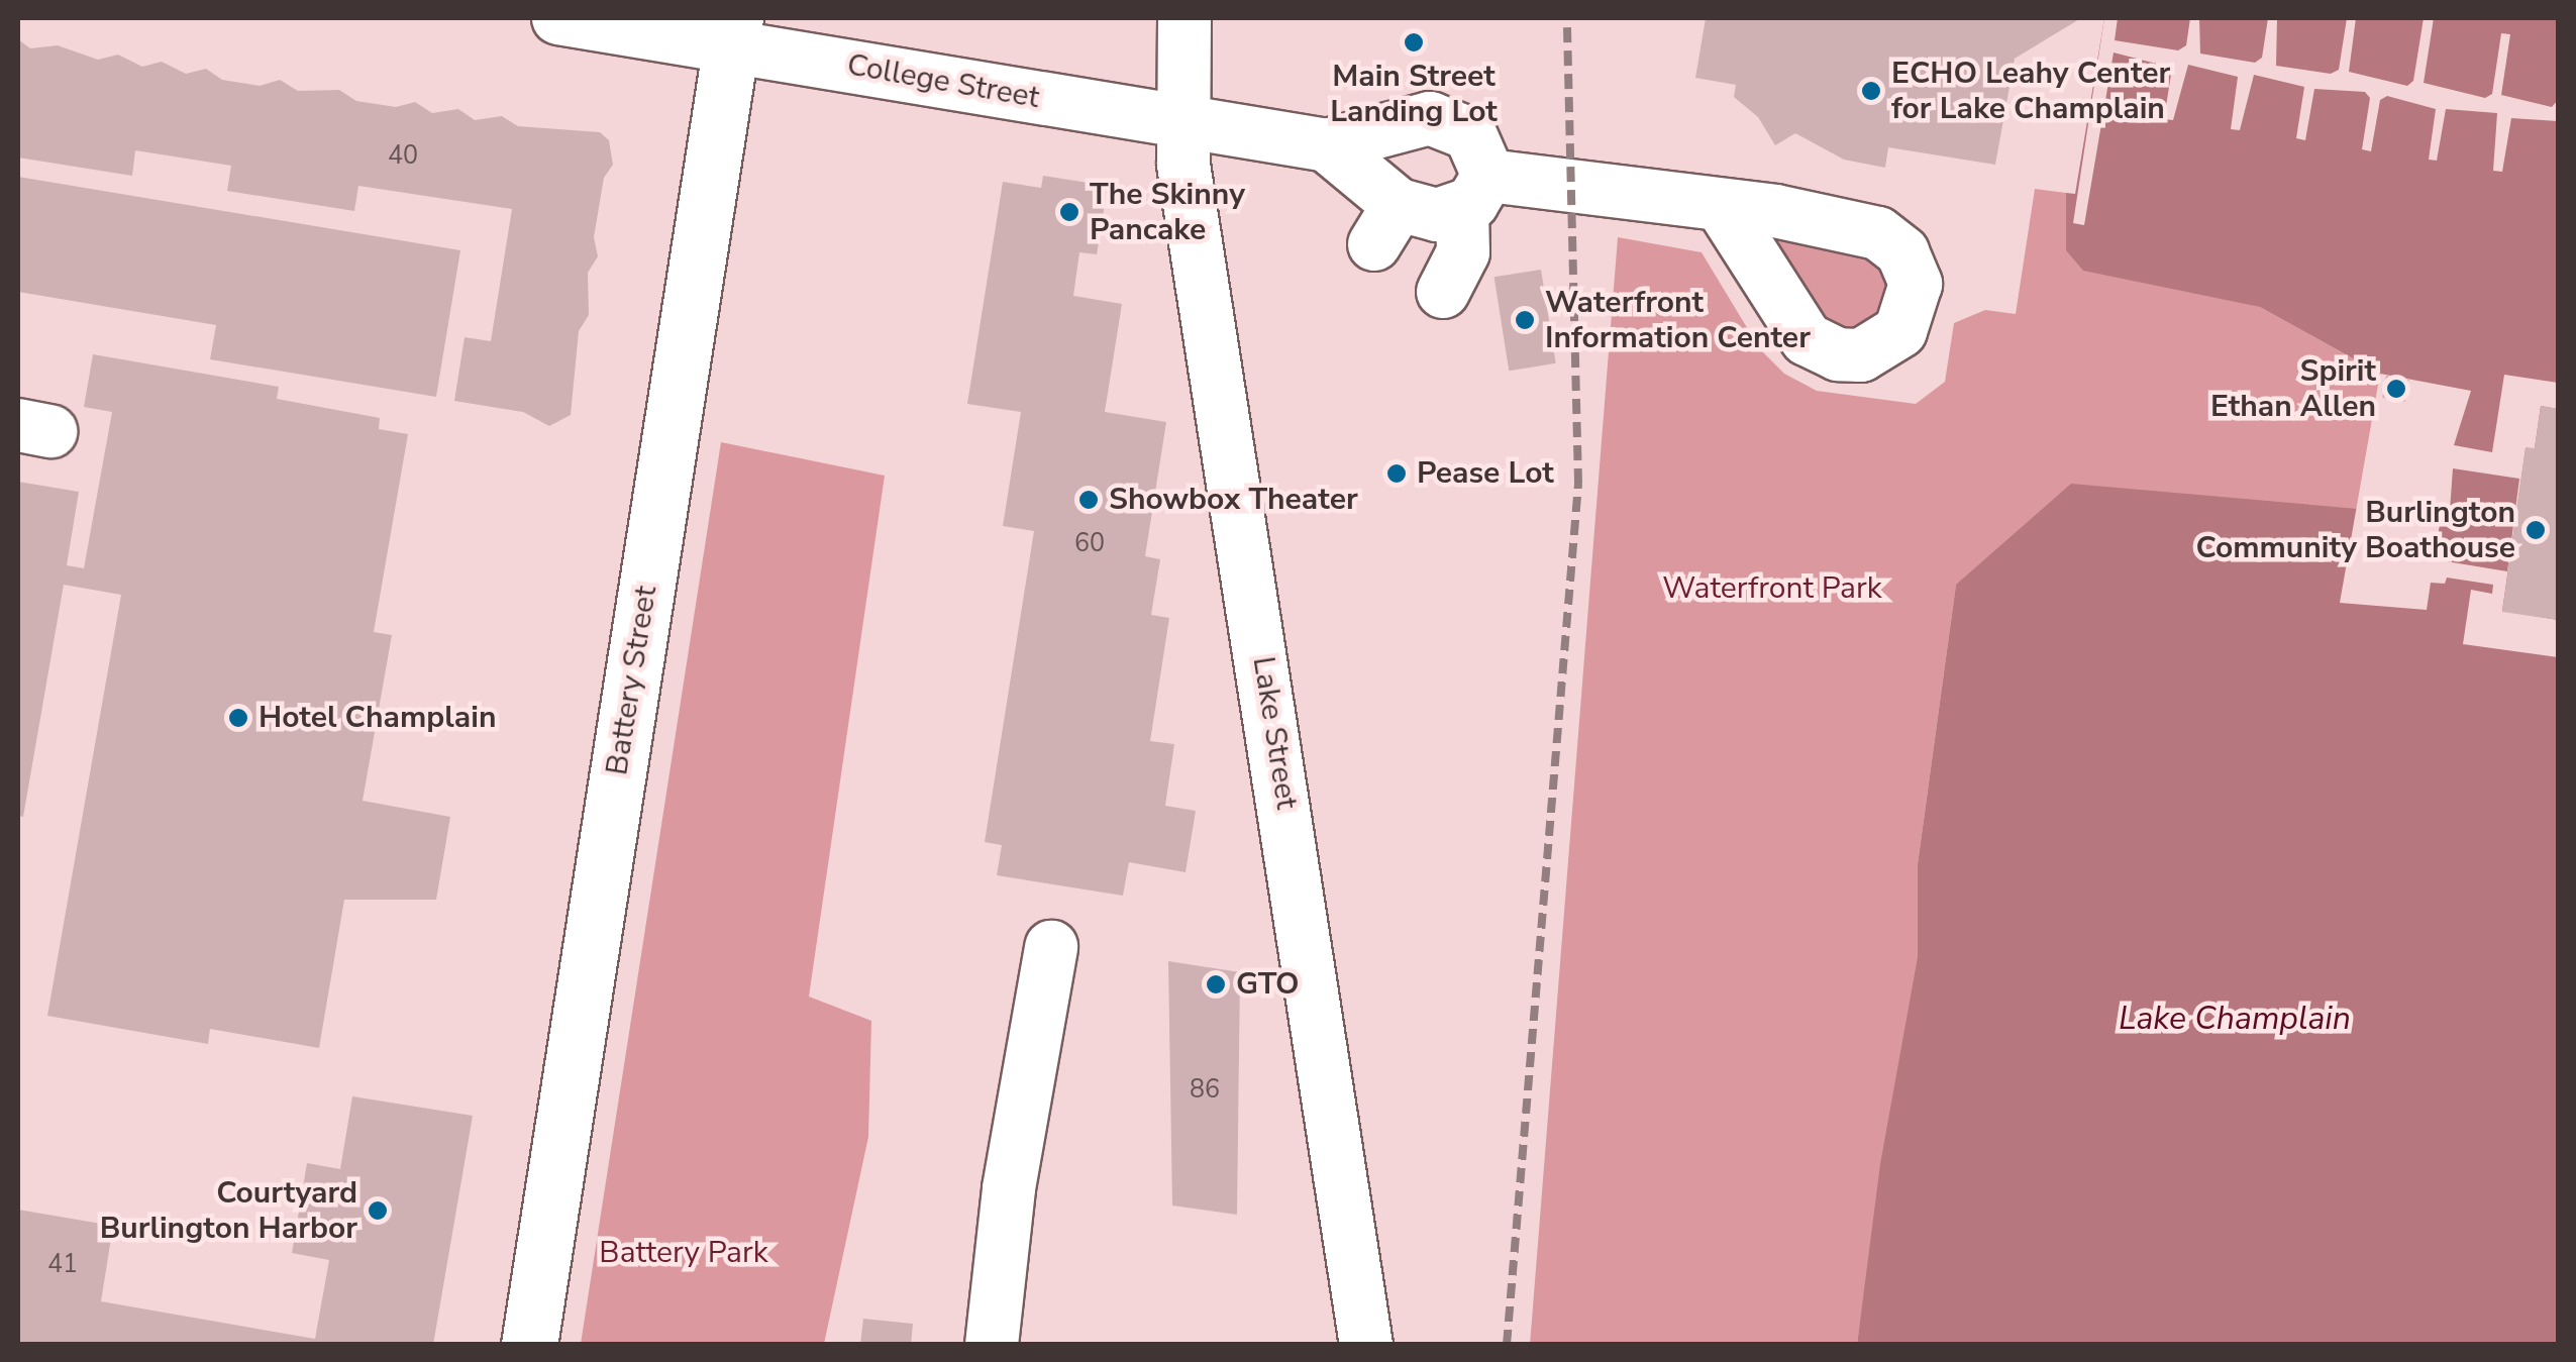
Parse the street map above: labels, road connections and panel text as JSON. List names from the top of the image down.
{
  "streets": {
    "main road": ["Battery Street"],
    "street": ["College Street", "Lake Street"]
  },
  "crossings": [
    ["College Street", "Battery Street"],
    ["College Street", "Lake Street"]
  ],
  "water": ["Lake Champlain"],
  "parks": ["Waterfront Park", "Battery Park"],
  "places": [
    "Main Street Landing Lot",
    "ECHO Leahy Center for Lake Champlain",
    "The Skinny Pancake",
    "Waterfront Information Center",
    "Spirit Ethan Allen",
    "Pease Lot",
    "Showbox Theater",
    "Burlington Community Boathouse",
    "Hotel Champlain",
    "GTO",
    "Courtyard Burlington Harbor"
  ],
  "house_numbers": [
    "40",
    "60",
    "86",
    "41"
  ]
}
